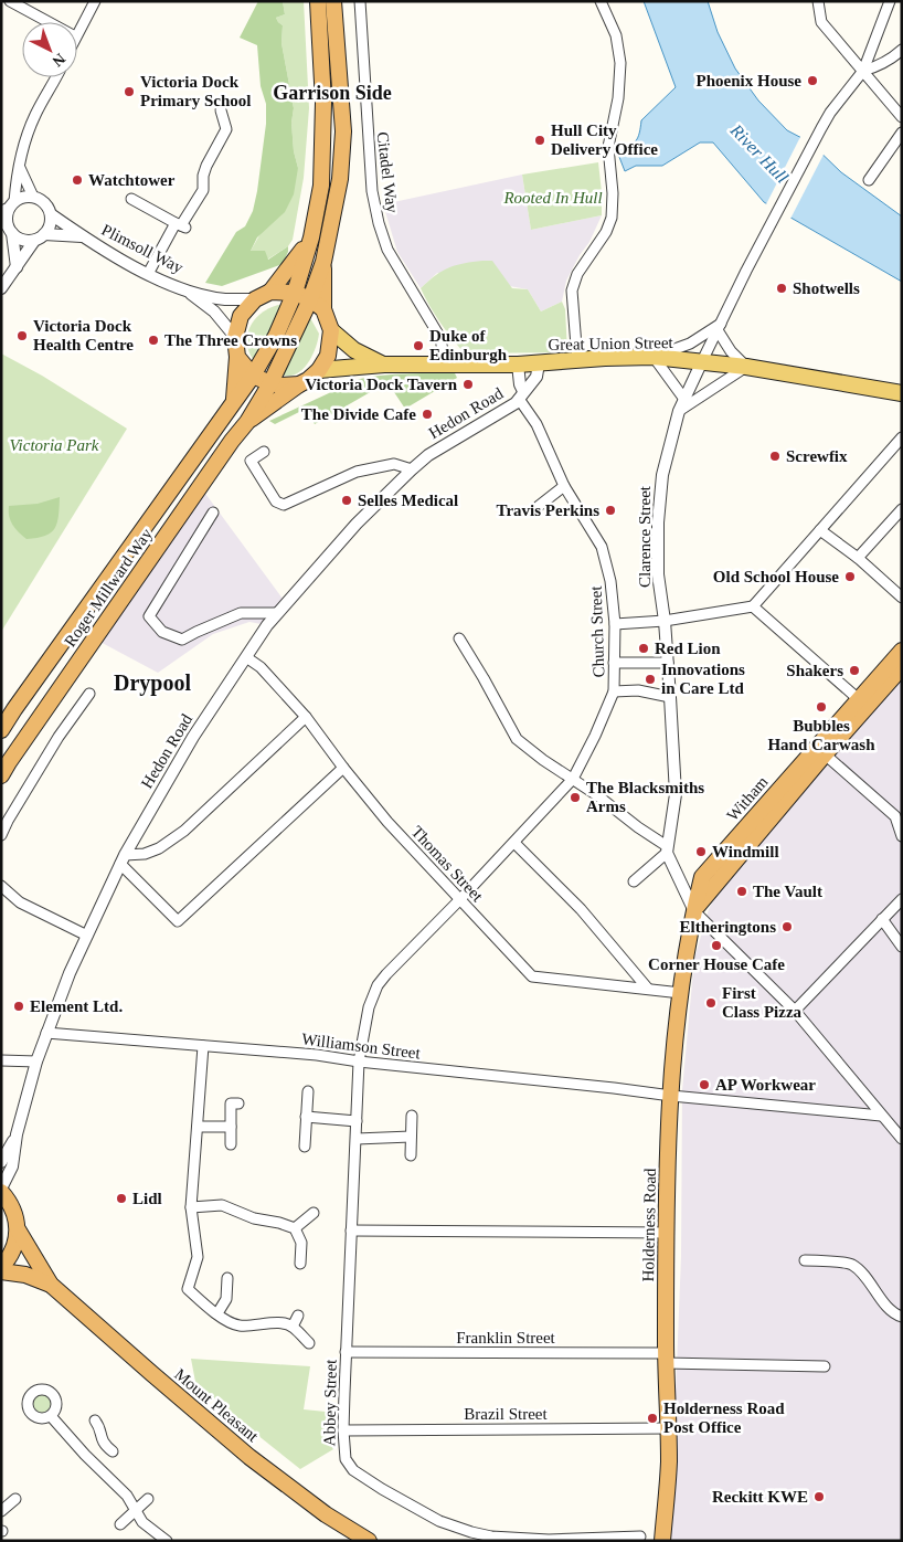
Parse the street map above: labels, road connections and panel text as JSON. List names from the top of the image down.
{
  "streets": {
    "highway": [
      "Roger Millward Way",
      "Witham",
      "Holderness Road",
      "Mount Pleasant"
    ],
    "main road": ["Great Union Street"],
    "street": [
      "Citadel Way",
      "Plimsoll Way",
      "Hedon Road",
      "Clarence Street",
      "Church Street",
      "Thomas Street",
      "Williamson Street",
      "Franklin Street",
      "Abbey Street",
      "Brazil Street"
    ]
  },
  "crossings": [
    ["Citadel Way", "Great Union Street"],
    ["Great Union Street", "Hedon Road"],
    ["Great Union Street", "Clarence Street"],
    ["Great Union Street", "Roger Millward Way"],
    ["Hedon Road", "Church Street"],
    ["Hedon Road", "Thomas Street"],
    ["Hedon Road", "Williamson Street"],
    ["Church Street", "Thomas Street"],
    ["Church Street", "Abbey Street"],
    ["Witham", "Holderness Road"],
    ["Thomas Street", "Holderness Road"],
    ["Thomas Street", "Abbey Street"],
    ["Williamson Street", "Holderness Road"],
    ["Williamson Street", "Abbey Street"],
    ["Holderness Road", "Franklin Street"],
    ["Holderness Road", "Brazil Street"],
    ["Franklin Street", "Abbey Street"],
    ["Abbey Street", "Brazil Street"]
  ],
  "districts": ["Garrison Side", "Drypool"],
  "water": ["River Hull"],
  "parks": ["Rooted In Hull", "Victoria Park"],
  "places": [
    "Phoenix House",
    "Victoria Dock Primary School",
    "Hull City Delivery Office",
    "Watchtower",
    "Shotwells",
    "Victoria Dock Health Centre",
    "The Three Crowns",
    "Duke of Edinburgh",
    "Victoria Dock Tavern",
    "The Divide Cafe",
    "Screwfix",
    "Selles Medical",
    "Travis Perkins",
    "Old School House",
    "Red Lion",
    "Shakers",
    "Innovations in Care Ltd",
    "Bubbles Hand Carwash",
    "The Blacksmiths Arms",
    "Windmill",
    "The Vault",
    "Eltheringtons",
    "Corner House Cafe",
    "First Class Pizza",
    "Element Ltd.",
    "AP Workwear",
    "Lidl",
    "Holderness Road Post Office",
    "Reckitt KWE"
  ],
  "north": "bottom right"
}
